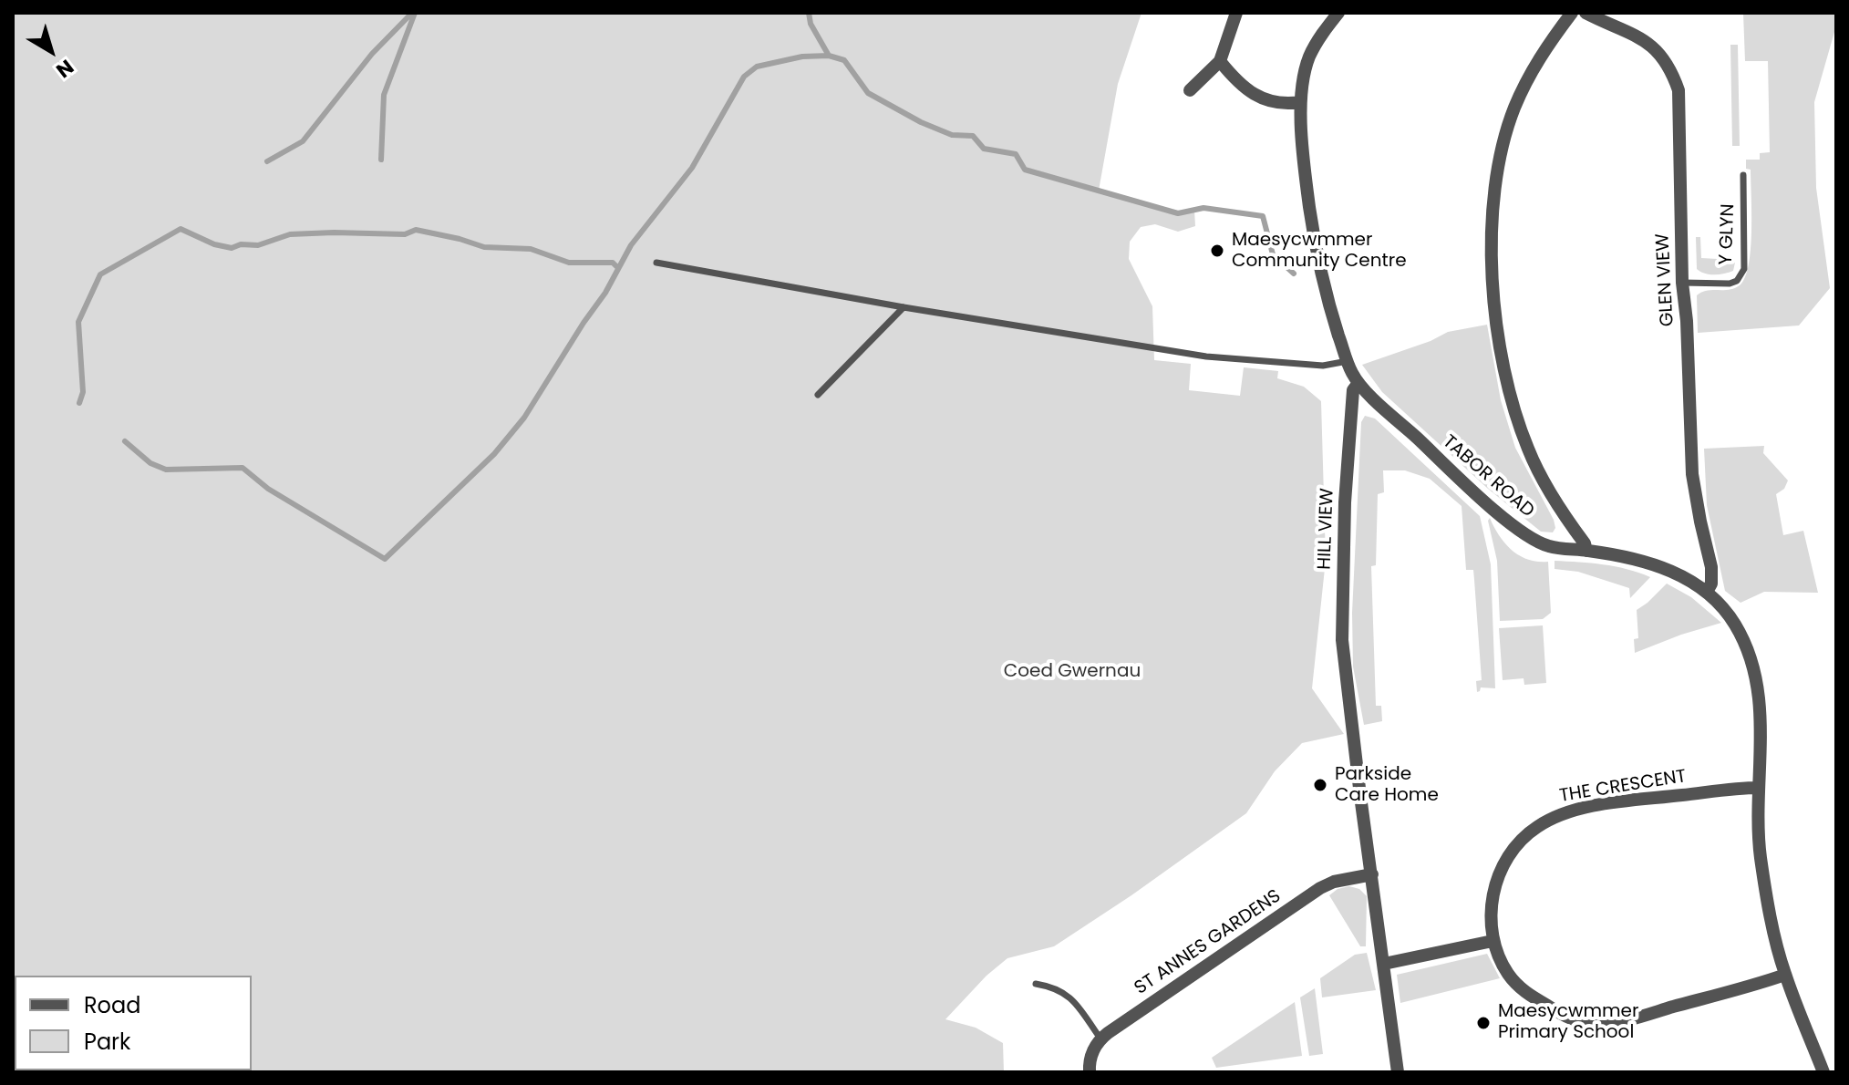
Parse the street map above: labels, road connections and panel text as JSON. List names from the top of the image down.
{
  "streets": {
    "street": [
      "GLEN VIEW",
      "TABOR ROAD",
      "HILL VIEW",
      "THE CRESCENT",
      "ST ANNES GARDENS"
    ],
    "lane": ["Y GLYN"]
  },
  "crossings": [
    ["Y GLYN", "GLEN VIEW"],
    ["GLEN VIEW", "TABOR ROAD"],
    ["TABOR ROAD", "HILL VIEW"],
    ["TABOR ROAD", "THE CRESCENT"],
    ["HILL VIEW", "ST ANNES GARDENS"]
  ],
  "parks": ["Coed Gwernau"],
  "places": ["Maesycwmmer Community Centre", "Parkside Care Home", "Maesycwmmer Primary School"],
  "legend": ["Road", "Park"],
  "north": "bottom right"
}
